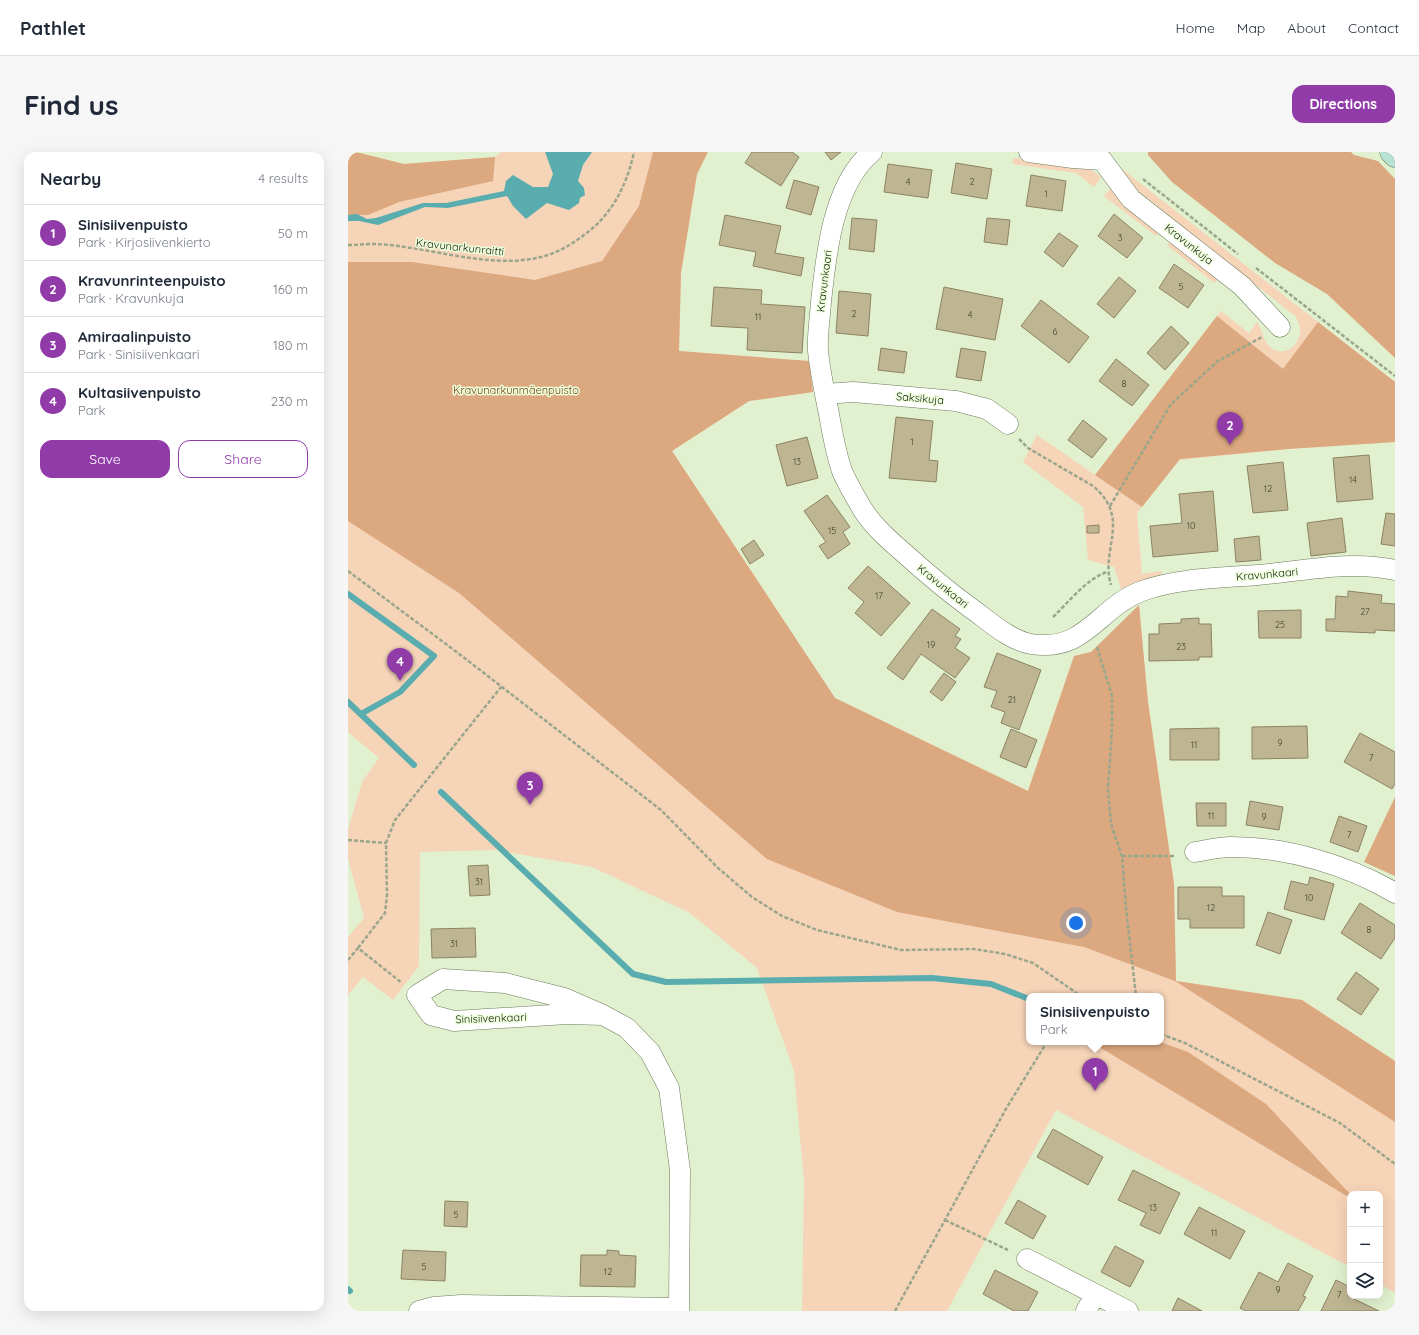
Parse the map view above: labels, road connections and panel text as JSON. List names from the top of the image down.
{
  "streets": {
    "street": [
      "Kravunkuja",
      "Kravunkaari",
      "Saksikuja",
      "Sinisiivenkaari"
    ],
    "path": ["Kravunarkunraitti"]
  },
  "crossings": [
    ["Kravunkaari", "Saksikuja"]
  ],
  "parks": ["Kravunarkunmäenpuisto"],
  "house_numbers": [
    "4",
    "2",
    "1",
    "3",
    "5",
    "2",
    "4",
    "11",
    "6",
    "8",
    "1",
    "13",
    "14",
    "12",
    "10",
    "15",
    "17",
    "27",
    "25",
    "19",
    "23",
    "21",
    "9",
    "11",
    "7",
    "11",
    "9",
    "7",
    "31",
    "10",
    "12",
    "8",
    "31",
    "13",
    "5",
    "11",
    "5",
    "12",
    "9",
    "7"
  ],
  "page": {
    "header": "Pathlet",
    "nav": [
      "Home",
      "Map",
      "About",
      "Contact"
    ],
    "buttons": [
      "Directions",
      ["Save", "Share"]
    ],
    "title": "Find us",
    "heading": ["Nearby", "4 results"],
    "list": [
      {
        "mark": "1",
        "name": "Sinisiivenpuisto",
        "note": "Park · Kirjosiivenkierto",
        "value": "50 m"
      },
      {
        "mark": "2",
        "name": "Kravunrinteenpuisto",
        "note": "Park · Kravunkuja",
        "value": "160 m"
      },
      {
        "mark": "3",
        "name": "Amiraalinpuisto",
        "note": "Park · Sinisiivenkaari",
        "value": "180 m"
      },
      {
        "mark": "4",
        "name": "Kultasiivenpuisto",
        "note": "Park",
        "value": "230 m"
      }
    ],
    "pins": [
      "2",
      "4",
      "3",
      "1"
    ],
    "popup": ["Sinisiivenpuisto", "Park"],
    "map_buttons": ["+", "−"]
  }
}
